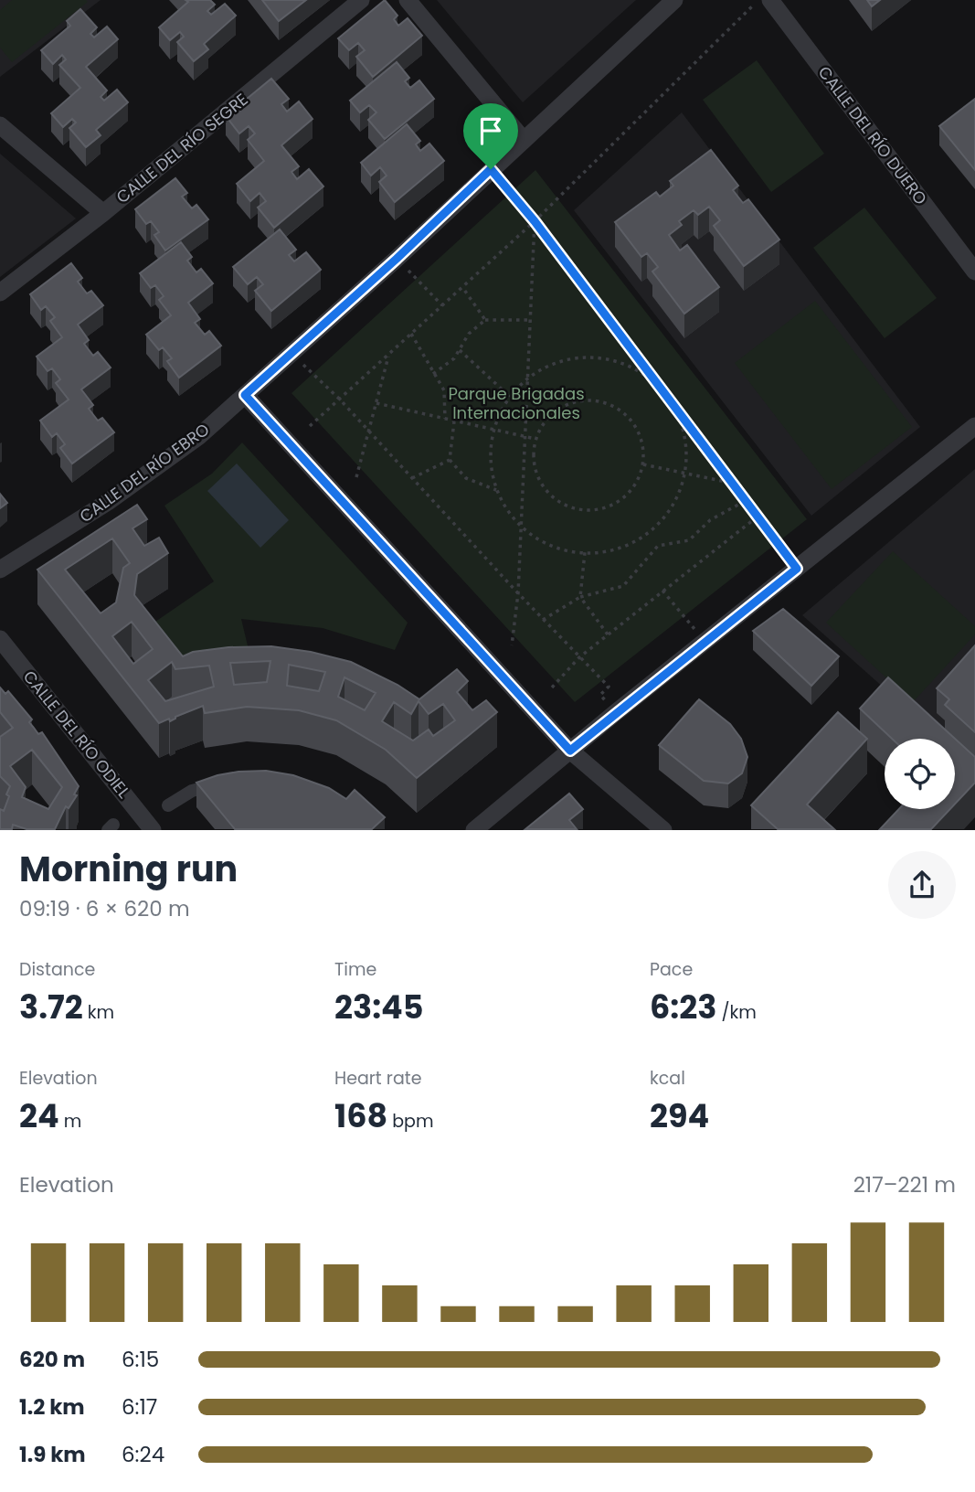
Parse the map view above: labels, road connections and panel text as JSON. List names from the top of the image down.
{
  "streets": {
    "street": [
      "CALLE DEL RÍO DUERO",
      "CALLE DEL RÍO SEGRE",
      "CALLE DEL RÍO EBRO",
      "CALLE DEL RÍO ODIEL"
    ]
  },
  "parks": ["Parque Brigadas Internacionales"],
  "page": {
    "heading": ["Morning run", "09:19 · 6 × 620 m"],
    "stats": [
      ["Distance", "3.72 km"],
      ["Time", "23:45"],
      ["Pace", "6:23 /km"],
      ["Elevation", "24 m"],
      ["Heart rate", "168 bpm"],
      ["kcal", "294"]
    ],
    "chart": ["Elevation", "217–221 m"],
    "list": [
      {
        "name": "620 m",
        "note": "6:15"
      },
      {
        "name": "1.2 km",
        "note": "6:17"
      },
      {
        "name": "1.9 km",
        "note": "6:24"
      }
    ]
  }
}
